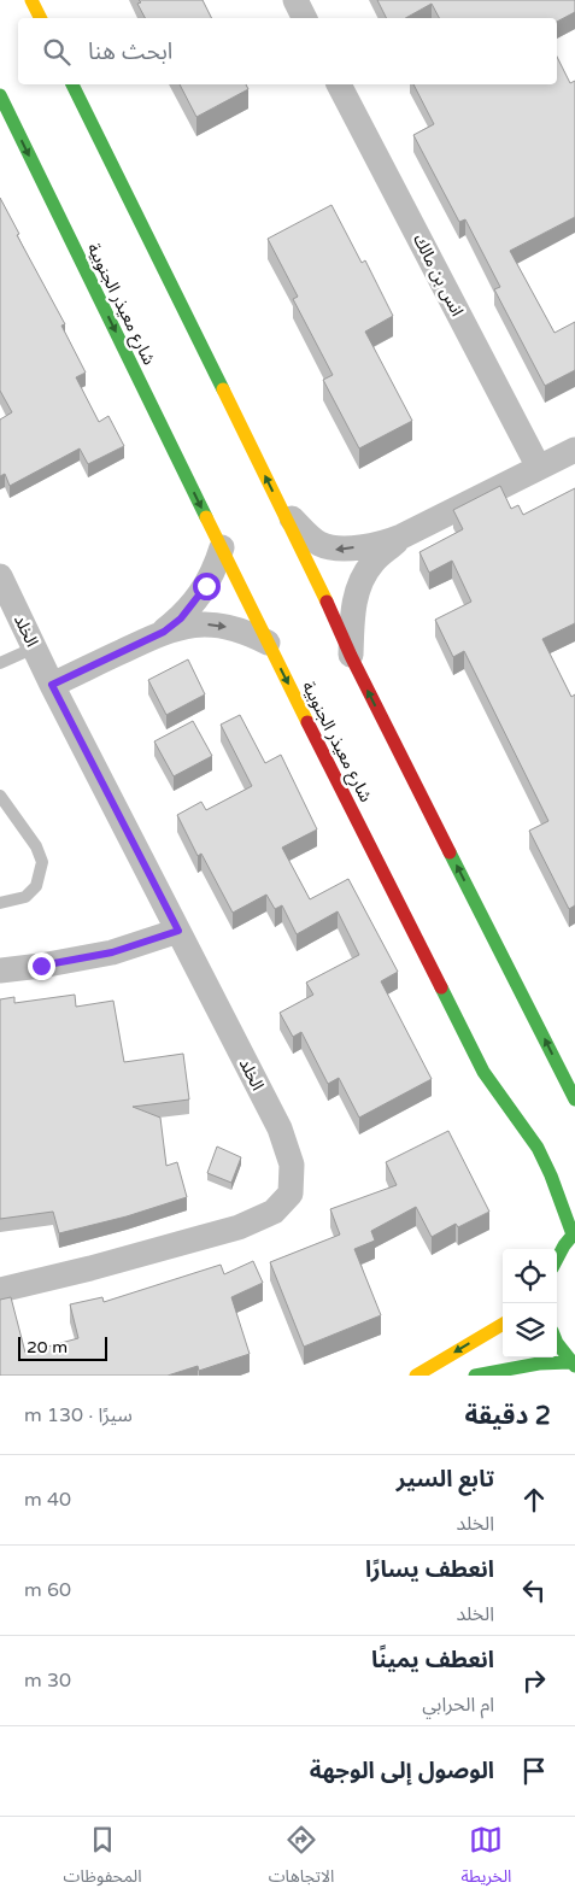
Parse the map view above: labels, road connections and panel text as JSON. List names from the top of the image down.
{
  "streets": {
    "street": ["انس بن مالك", "شارع معيذر الجنوبية", "الخلد"]
  },
  "scale_bar": "20 m",
  "page": {
    "search": "ابحث هنا",
    "scale": "20 m",
    "heading": ["2 دقيقة", "سيرًا · 130 m"],
    "list": [
      ["تابع السير", "الخلد", "40 m"],
      ["انعطف يسارًا", "الخلد", "60 m"],
      ["انعطف يمينًا", "ام الحرابي", "30 m"],
      "الوصول إلى الوجهة"
    ],
    "nav": ["الخريطة", "الاتجاهات", "المحفوظات"]
  }
}
